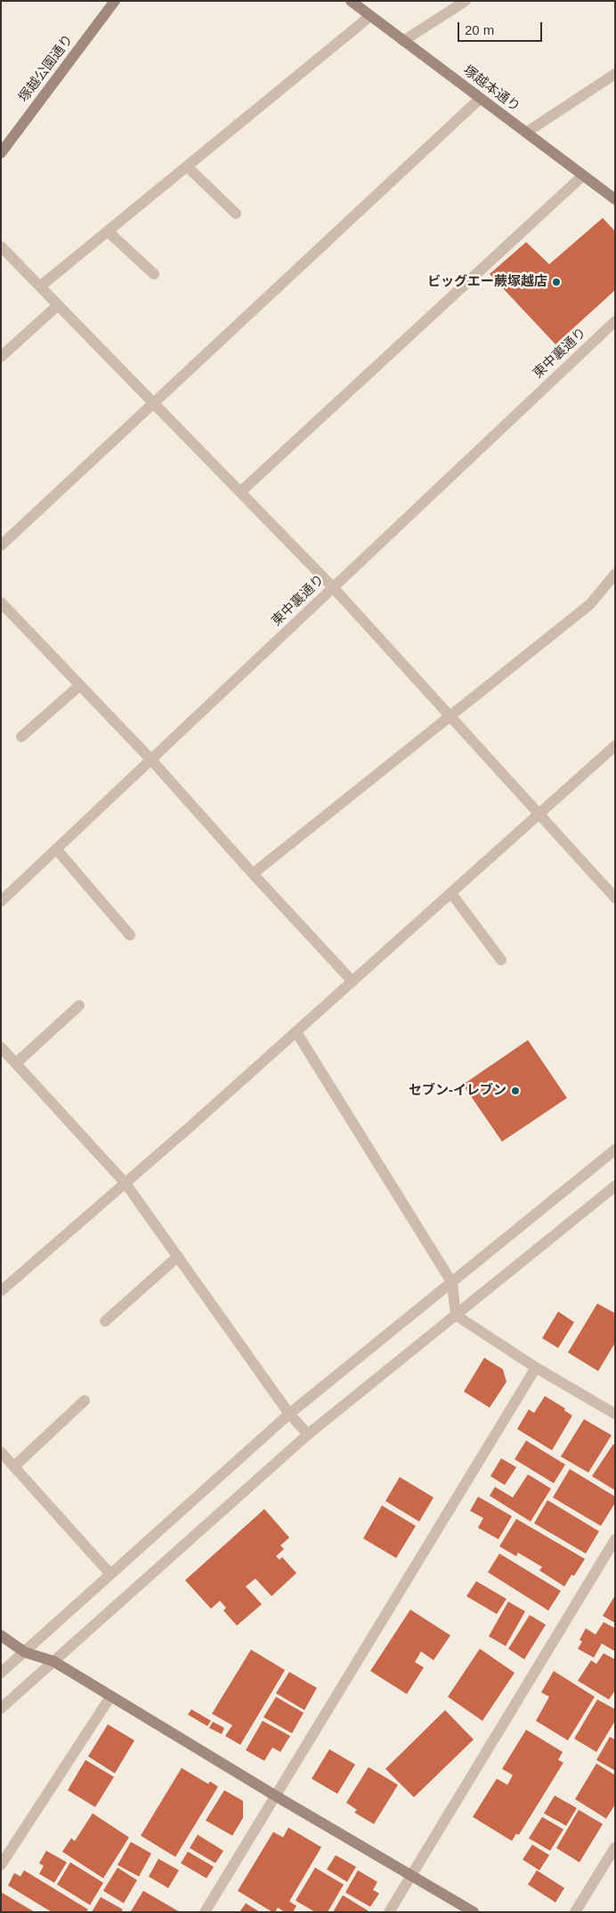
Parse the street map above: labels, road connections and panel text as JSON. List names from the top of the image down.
{
  "streets": {
    "street": ["塚越公園通り", "塚越本通り", "東中裏通り"]
  },
  "places": ["ビッグエー蕨塚越店", "セブン-イレブン"],
  "scale_bar": "20 m"
}
